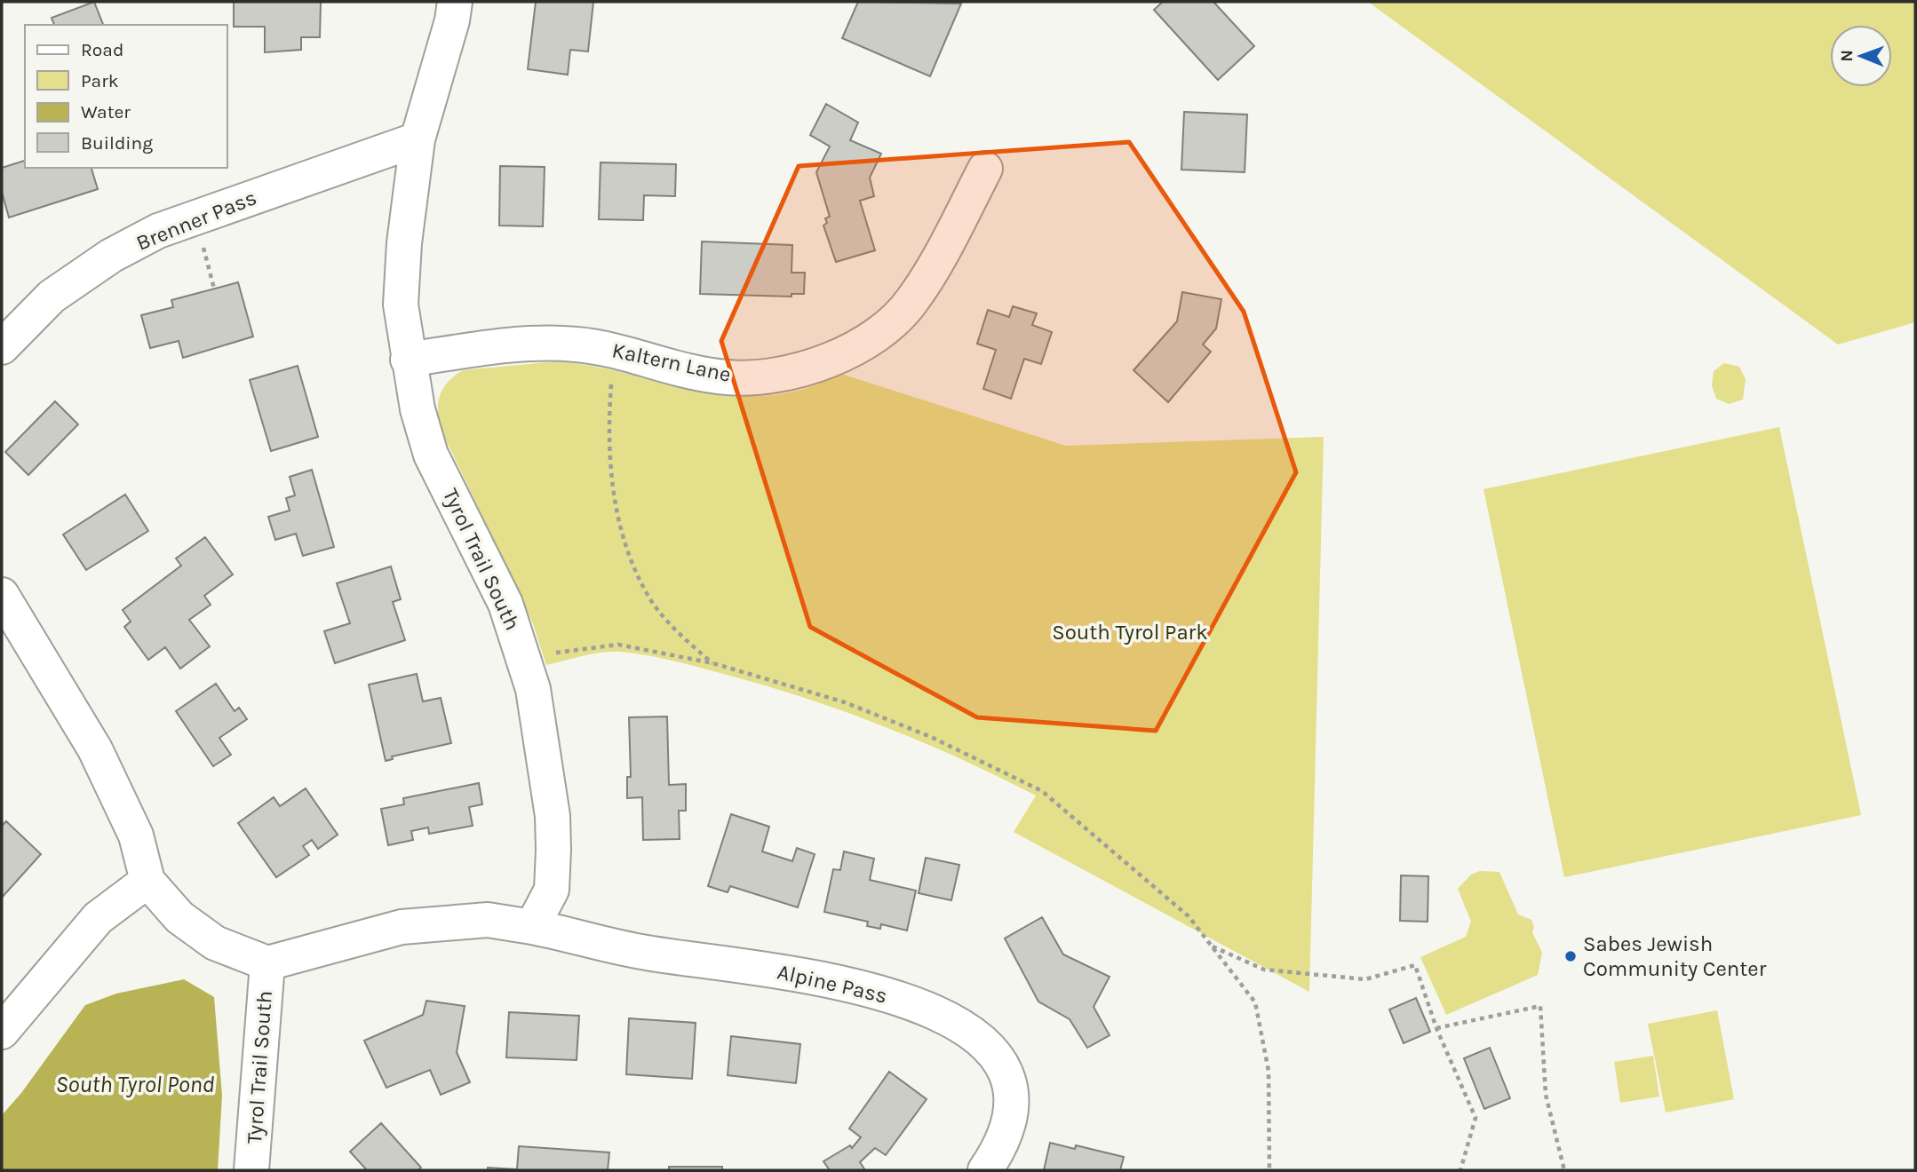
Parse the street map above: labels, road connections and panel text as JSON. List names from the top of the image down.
{
  "streets": {
    "street": [
      "Brenner Pass",
      "Kaltern Lane",
      "Tyrol Trail South",
      "Alpine Pass"
    ]
  },
  "crossings": [
    ["Brenner Pass", "Tyrol Trail South"],
    ["Kaltern Lane", "Tyrol Trail South"],
    ["Tyrol Trail South", "Alpine Pass"]
  ],
  "water": ["South Tyrol Pond"],
  "parks": ["South Tyrol Park"],
  "places": ["Sabes Jewish Community Center"],
  "legend": [
    "Road",
    "Park",
    "Water",
    "Building"
  ],
  "north": "left"
}
